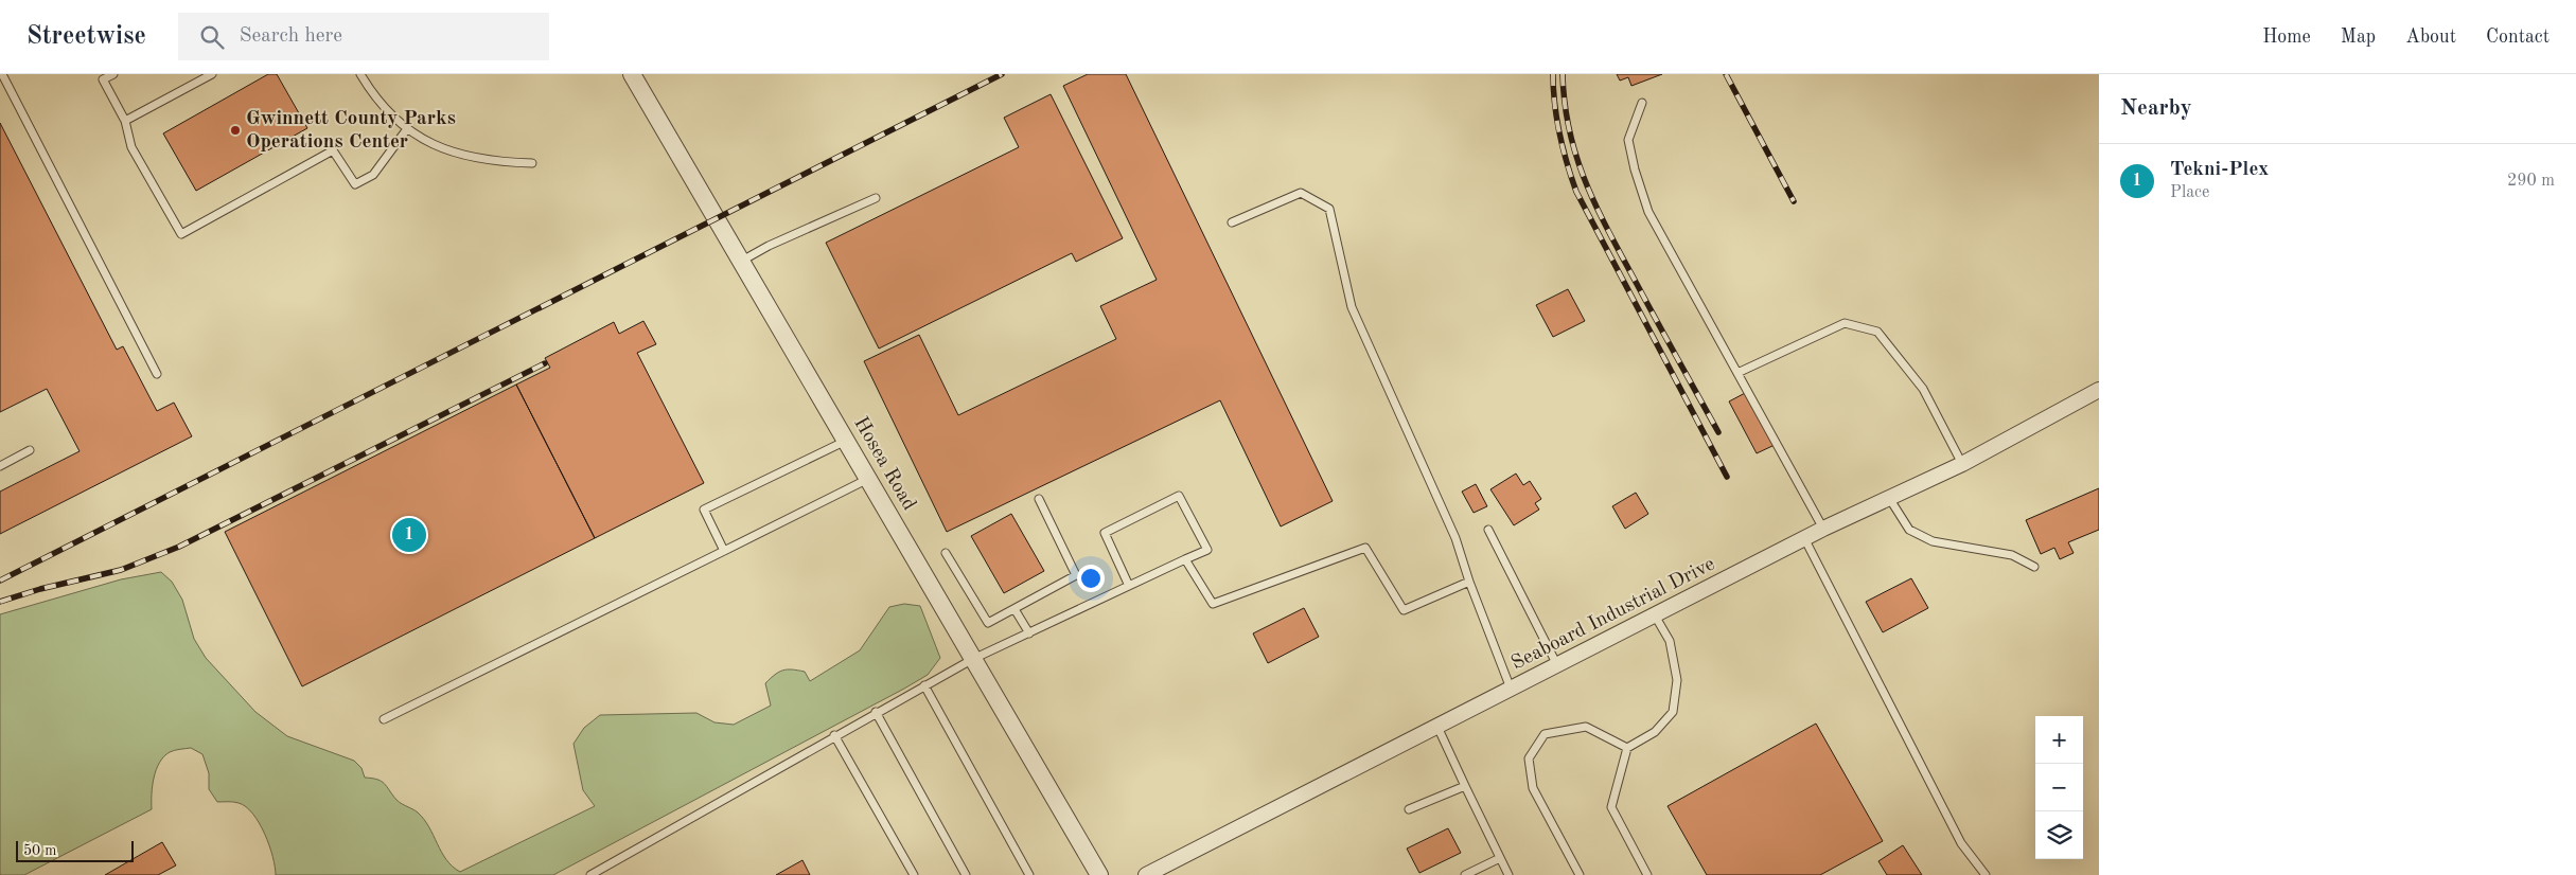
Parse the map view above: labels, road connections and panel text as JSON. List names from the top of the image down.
{
  "streets": {
    "street": ["Hosea Road", "Seaboard Industrial Drive"]
  },
  "places": ["Gwinnett County Parks Operations Center"],
  "scale_bar": "50 m",
  "page": {
    "header": "Streetwise",
    "search": "Search here",
    "nav": [
      "Home",
      "Map",
      "About",
      "Contact"
    ],
    "heading": "Nearby",
    "list": [
      {
        "mark": "1",
        "name": "Tekni-Plex",
        "note": "Place",
        "value": "290 m"
      }
    ],
    "pins": "1",
    "map_buttons": ["+", "−"],
    "scale": "50 m"
  }
}
